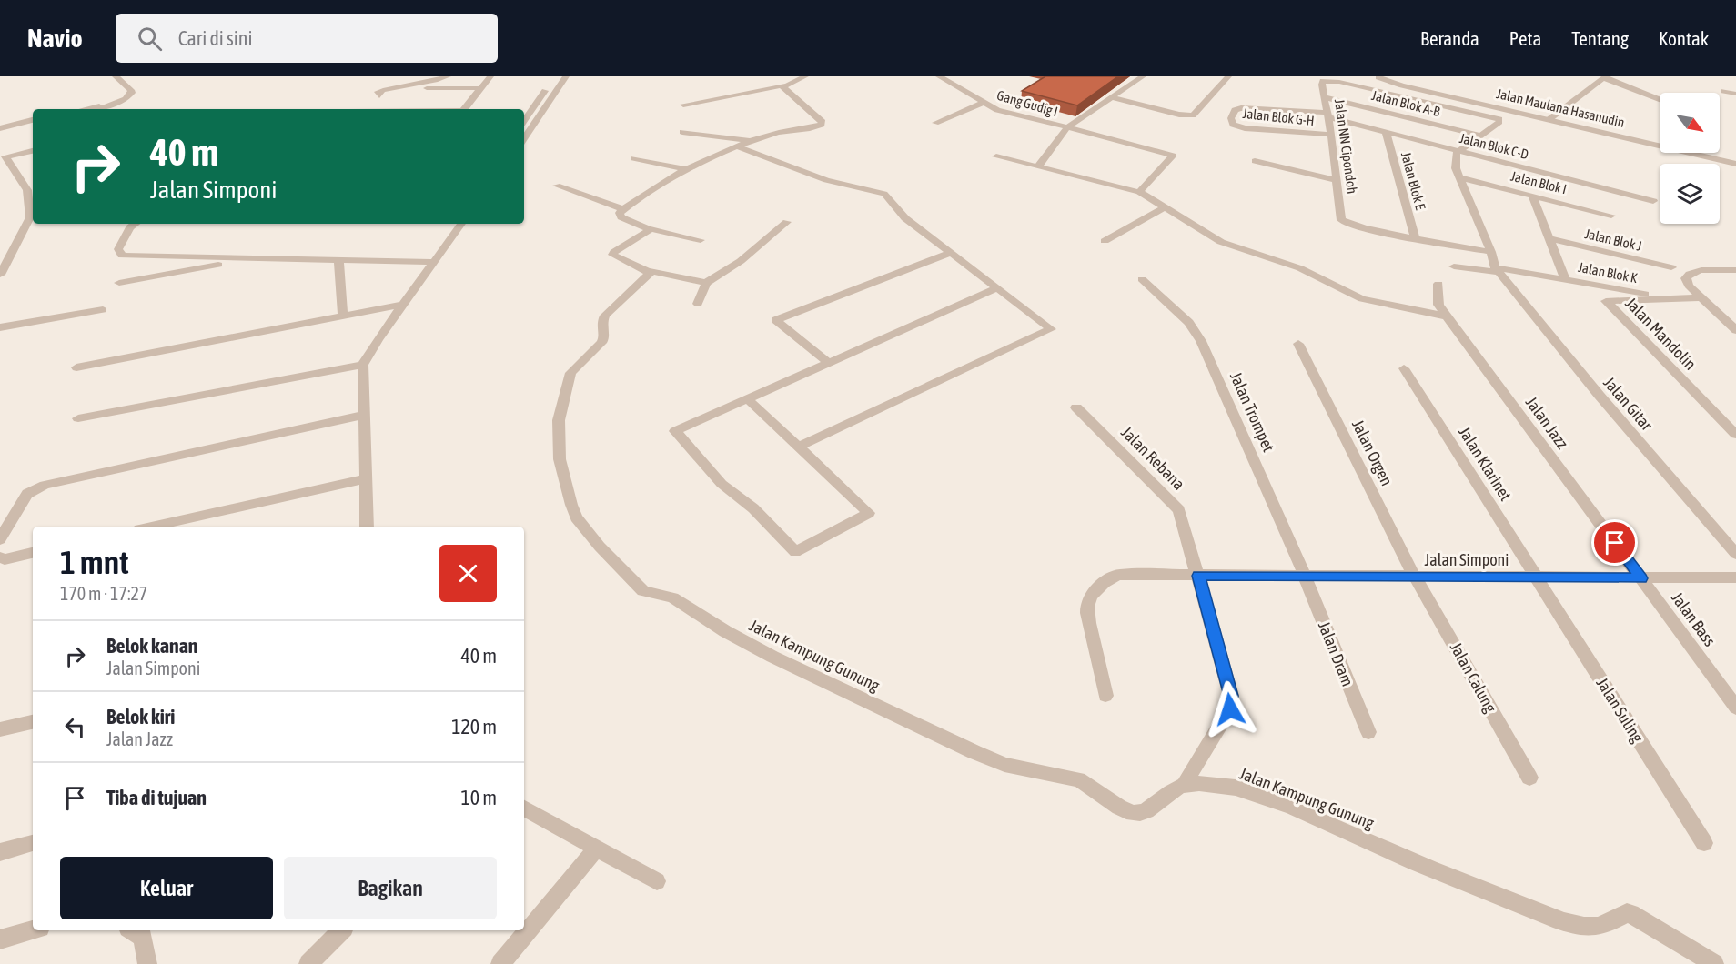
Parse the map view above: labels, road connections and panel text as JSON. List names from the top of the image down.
{
  "streets": {
    "street": [
      "Gang Gudig I",
      "Jalan Blok A-B",
      "Jalan Maulana Hasanudin",
      "Jalan Blok G-H",
      "Jalan NN Cipondoh",
      "Jalan Blok C-D",
      "Jalan Blok E",
      "Jalan Blok I",
      "Jalan Blok J",
      "Jalan Blok K",
      "Jalan Mandolin",
      "Jalan Gitar",
      "Jalan Trompet",
      "Jalan Jazz",
      "Jalan Orgen",
      "Jalan Rebana",
      "Jalan Klarinet",
      "Jalan Simponi",
      "Jalan Bass",
      "Jalan Dram",
      "Jalan Kampung Gunung",
      "Jalan Calung",
      "Jalan Suling"
    ]
  },
  "crossings": [
    ["Jalan Blok A-B", "Jalan NN Cipondoh"],
    ["Jalan Blok G-H", "Jalan NN Cipondoh"],
    ["Jalan Blok G-H", "Jalan Blok C-D"],
    ["Jalan NN Cipondoh", "Jalan Blok C-D"],
    ["Jalan NN Cipondoh", "Jalan Blok E"],
    ["Jalan Blok C-D", "Jalan Blok E"],
    ["Jalan Blok K", "Jalan Gitar"],
    ["Jalan Trompet", "Jalan Simponi"],
    ["Jalan Trompet", "Jalan Dram"],
    ["Jalan Jazz", "Jalan Simponi"],
    ["Jalan Jazz", "Jalan Bass"],
    ["Jalan Orgen", "Jalan Simponi"],
    ["Jalan Orgen", "Jalan Calung"],
    ["Jalan Rebana", "Jalan Simponi"],
    ["Jalan Rebana", "Jalan Kampung Gunung"],
    ["Jalan Klarinet", "Jalan Simponi"],
    ["Jalan Klarinet", "Jalan Suling"],
    ["Jalan Simponi", "Jalan Bass"],
    ["Jalan Simponi", "Jalan Dram"],
    ["Jalan Simponi", "Jalan Calung"],
    ["Jalan Simponi", "Jalan Suling"]
  ],
  "north": "bottom right",
  "page": {
    "header": "Navio",
    "search": "Cari di sini",
    "nav": [
      "Beranda",
      "Peta",
      "Tentang",
      "Kontak"
    ],
    "turn": ["40 m", "Jalan Simponi"],
    "heading": ["1 mnt", "170 m · 17:27"],
    "list": [
      {
        "name": "Belok kanan",
        "note": "Jalan Simponi",
        "value": "40 m"
      },
      {
        "name": "Belok kiri",
        "note": "Jalan Jazz",
        "value": "120 m"
      },
      {
        "name": "Tiba di tujuan",
        "value": "10 m"
      }
    ],
    "buttons": ["Keluar", "Bagikan"]
  }
}
